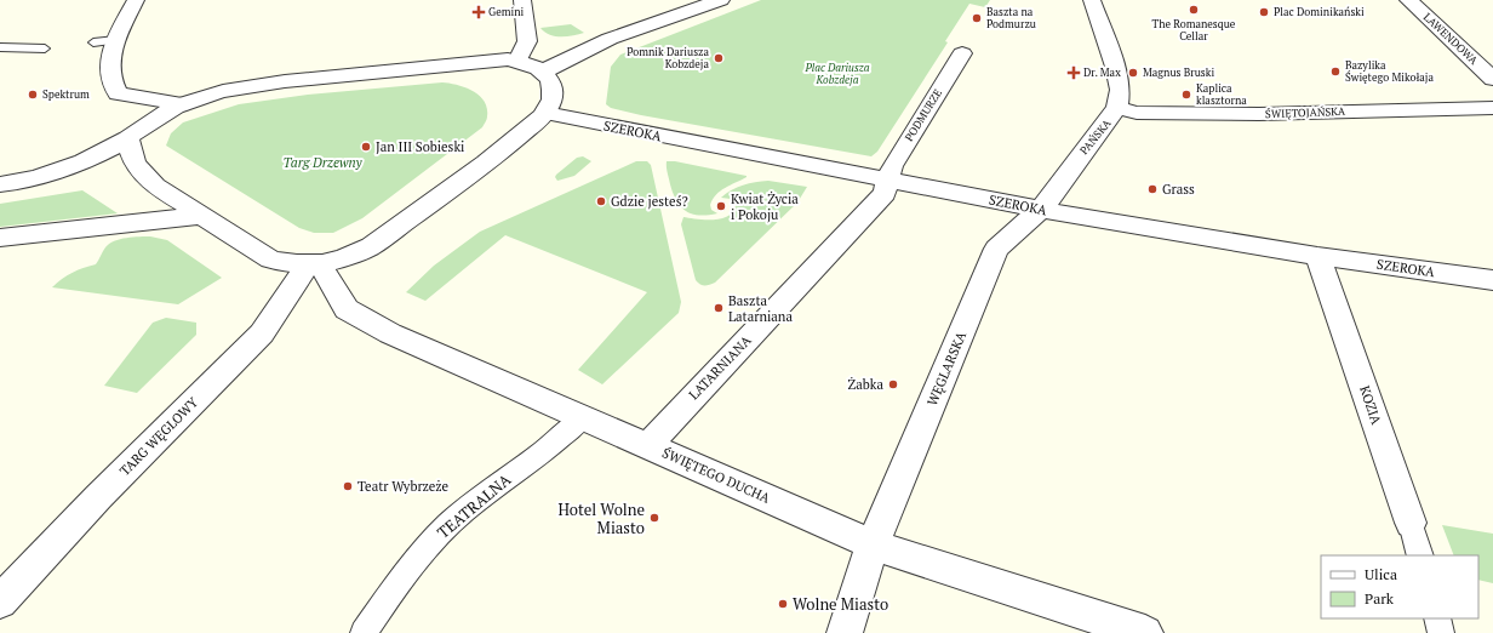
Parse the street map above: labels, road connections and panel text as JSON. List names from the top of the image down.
{
  "streets": {
    "street": [
      "LAWENDOWA",
      "ŚWIĘTOJAŃSKA",
      "PODMURZE",
      "SZEROKA",
      "PAŃSKA",
      "LATARNIANA",
      "WĘGLARSKA",
      "KOZIA",
      "TARG WĘGLOWY",
      "ŚWIĘTEGO DUCHA",
      "TEATRALNA"
    ]
  },
  "crossings": [
    ["ŚWIĘTOJAŃSKA", "PAŃSKA"],
    ["PODMURZE", "SZEROKA"],
    ["PODMURZE", "LATARNIANA"],
    ["SZEROKA", "PAŃSKA"],
    ["SZEROKA", "LATARNIANA"],
    ["SZEROKA", "WĘGLARSKA"],
    ["SZEROKA", "KOZIA"],
    ["PAŃSKA", "WĘGLARSKA"],
    ["LATARNIANA", "ŚWIĘTEGO DUCHA"],
    ["WĘGLARSKA", "ŚWIĘTEGO DUCHA"],
    ["TARG WĘGLOWY", "ŚWIĘTEGO DUCHA"],
    ["ŚWIĘTEGO DUCHA", "TEATRALNA"]
  ],
  "parks": ["Plac Dariusza Kobzdeja", "Targ Drzewny"],
  "places": {
    "other": [
      "The Romanesque Cellar",
      "Plac Dominikański",
      "Baszta na Podmurzu",
      "Pomnik Dariusza Kobzdeja",
      "Bazylika Świętego Mikołaja",
      "Magnus Bruski",
      "Spektrum",
      "Kaplica klasztorna",
      "Jan III Sobieski",
      "Grass",
      "Gdzie jesteś?",
      "Kwiat Życia i Pokoju",
      "Baszta Latarniana",
      "Żabka",
      "Teatr Wybrzeże",
      "Hotel Wolne Miasto",
      "Wolne Miasto"
    ],
    "health": ["Gemini", "Dr. Max"]
  },
  "legend": ["Ulica", "Park"]
}
